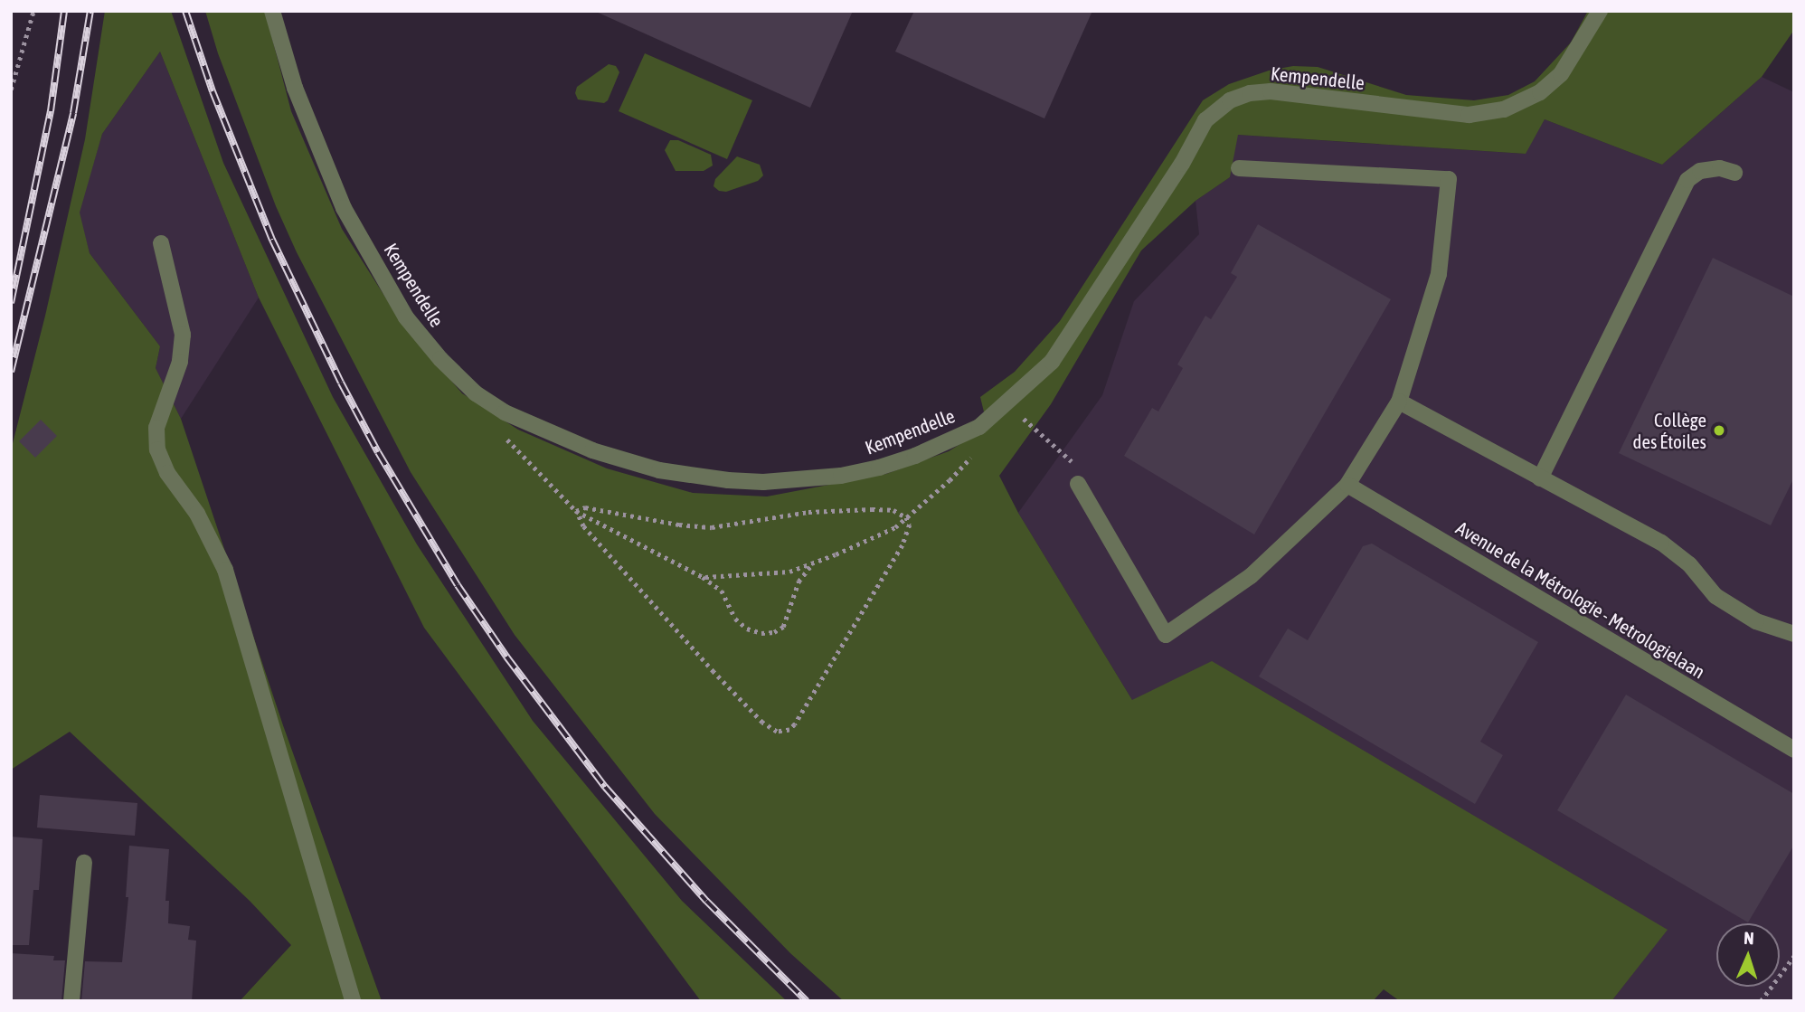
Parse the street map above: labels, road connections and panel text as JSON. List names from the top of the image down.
{
  "streets": {
    "street": ["Kempendelle", "Avenue de la Métrologie - Metrologielaan"]
  },
  "places": ["Collège des Étoiles"],
  "north": "top"
}
